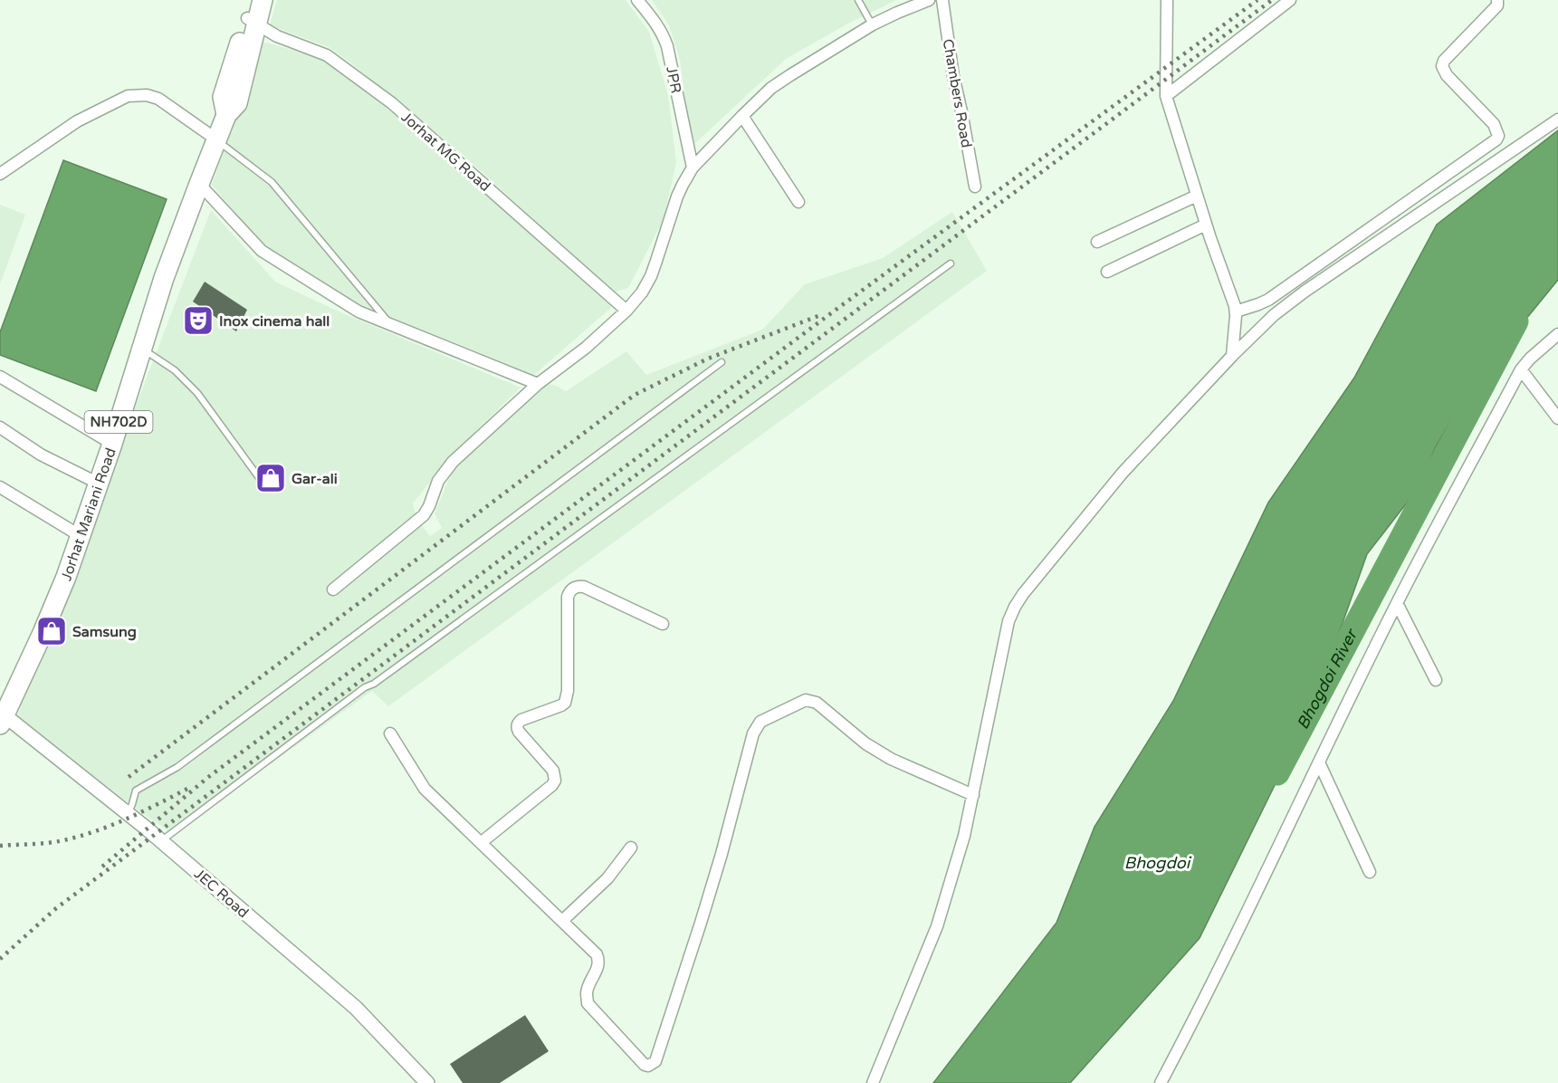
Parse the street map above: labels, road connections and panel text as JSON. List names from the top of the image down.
{
  "streets": {
    "highway": ["NH702D", "Jorhat Mariani Road"],
    "street": [
      "JPR",
      "Chambers Road",
      "Jorhat MG Road",
      "JEC Road"
    ]
  },
  "crossings": [
    ["Jorhat MG Road", "Jorhat Mariani Road"],
    ["Jorhat Mariani Road", "JEC Road"]
  ],
  "water": ["Bhogdoi River", "Bhogdoi"],
  "places": {
    "theatre": ["Inox cinema hall"],
    "shop": ["Gar-ali", "Samsung"]
  }
}
